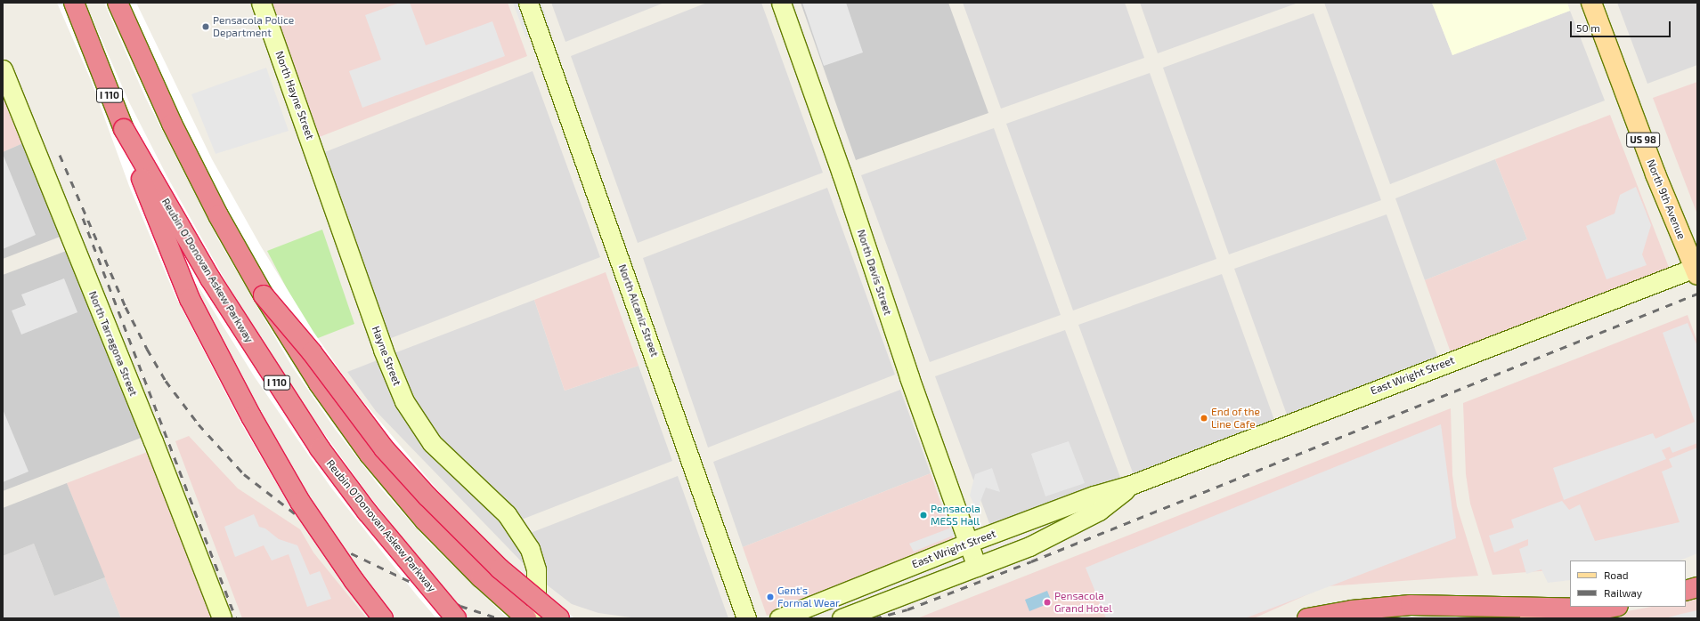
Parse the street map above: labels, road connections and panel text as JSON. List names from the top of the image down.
{
  "streets": {
    "highway": ["I 110", "Reubin O'Donovan Askew Parkway"],
    "main road": ["US 98", "North 9th Avenue"],
    "street": [
      "North Hayne Street",
      "North Davis Street",
      "North Alcaniz Street",
      "North Tarragona Street",
      "Hayne Street",
      "East Wright Street"
    ]
  },
  "crossings": [
    ["North Hayne Street", "Hayne Street"],
    ["North 9th Avenue", "East Wright Street"],
    ["North Davis Street", "East Wright Street"]
  ],
  "places": [
    "Pensacola Police Department",
    "End of the Line Cafe",
    "Pensacola MESS Hall",
    "Gent's Formal Wear",
    "Pensacola Grand Hotel"
  ],
  "legend": ["Road", "Railway"],
  "scale_bar": "50 m"
}
